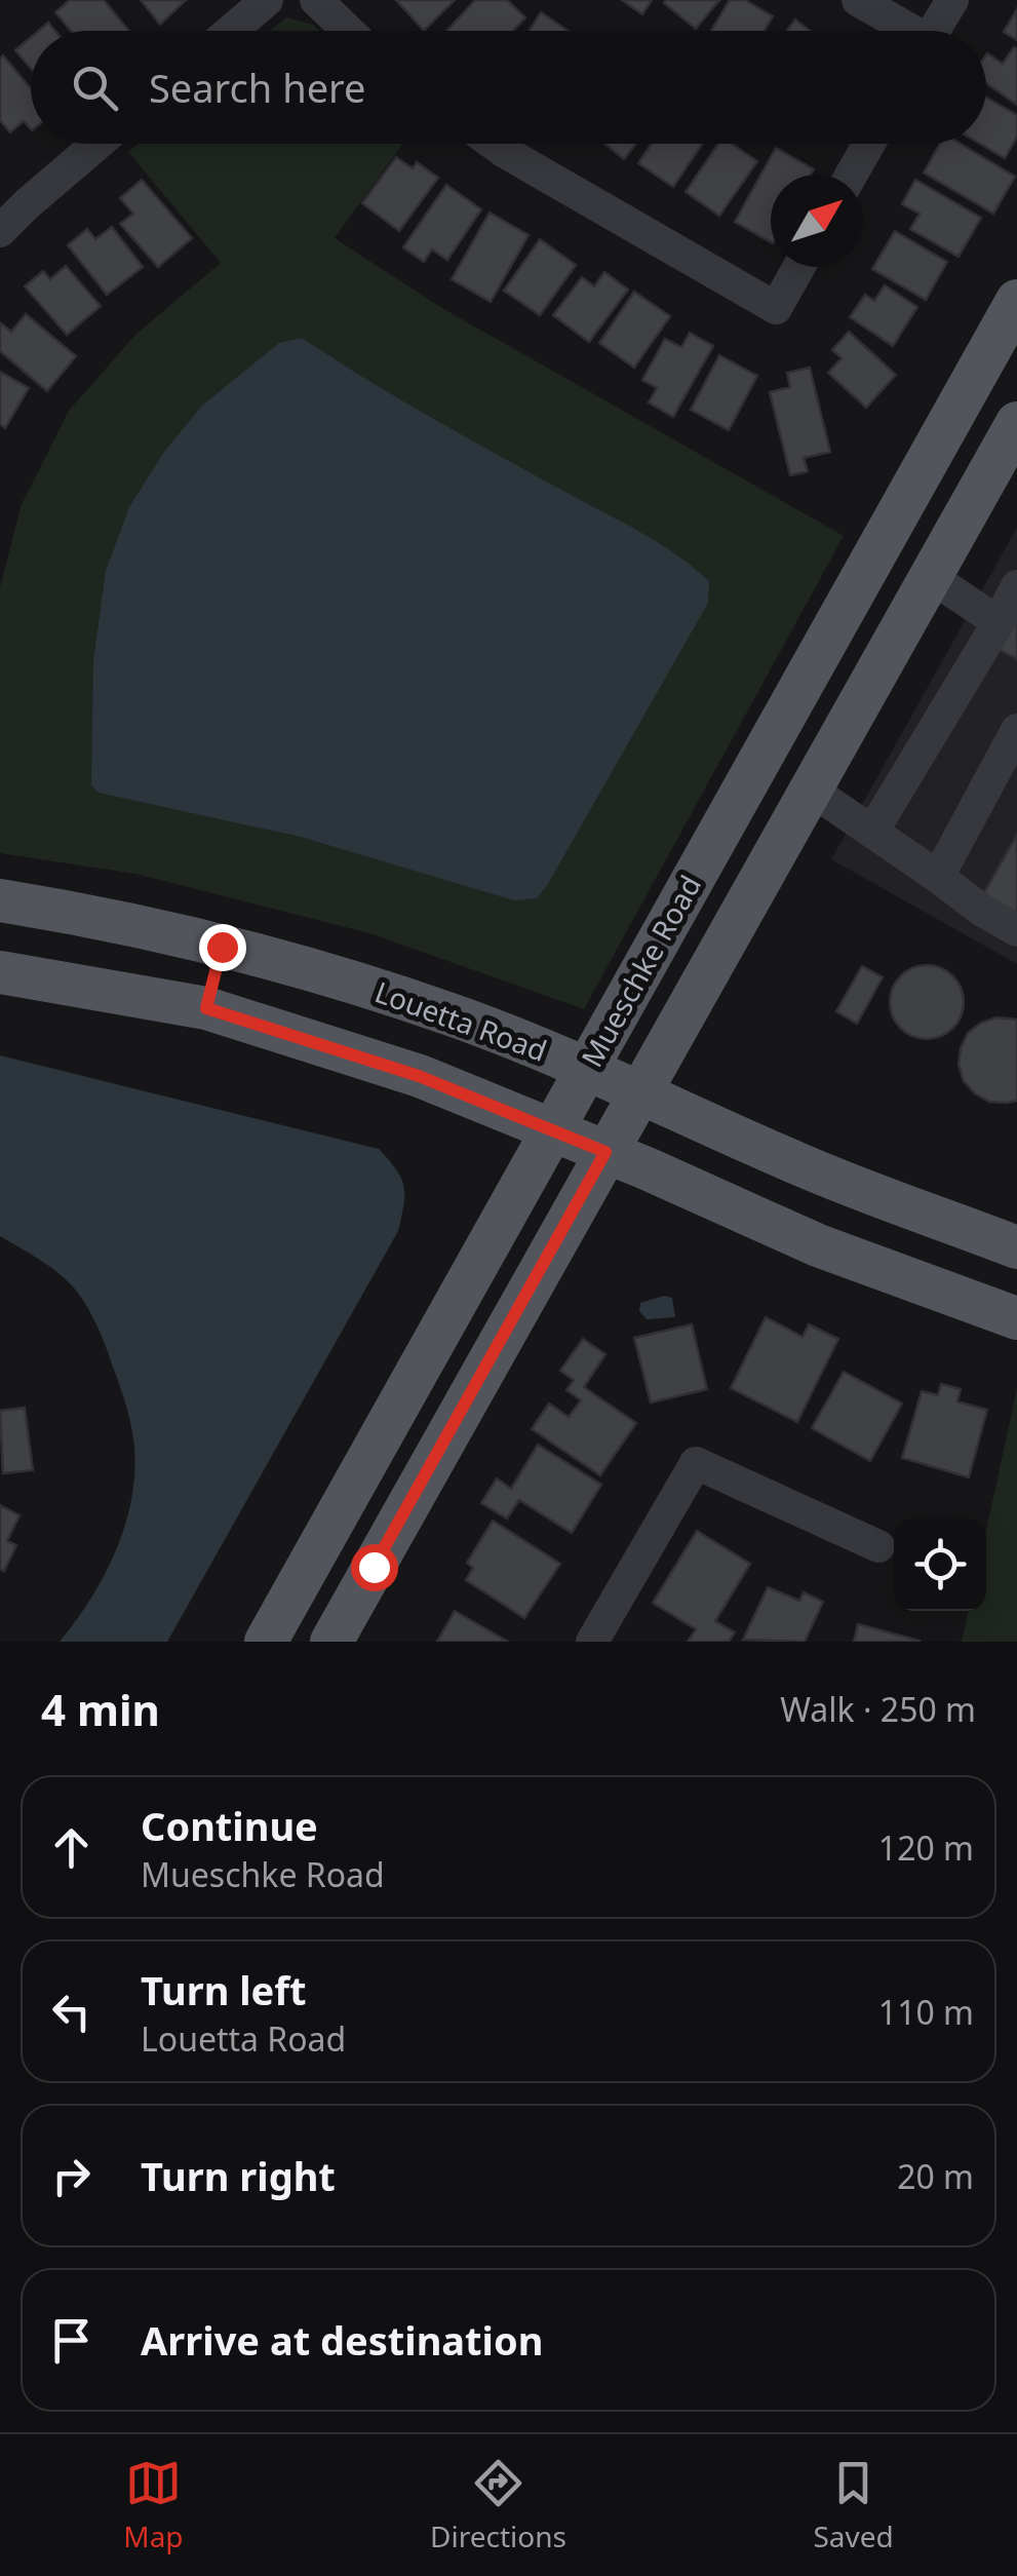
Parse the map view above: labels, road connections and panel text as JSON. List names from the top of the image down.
{
  "streets": {
    "main road": ["Mueschke Road", "Louetta Road"]
  },
  "crossings": [
    ["Mueschke Road", "Louetta Road"]
  ],
  "north": "top right",
  "page": {
    "search": "Search here",
    "heading": ["4 min", "Walk · 250 m"],
    "list": [
      ["Continue", "Mueschke Road", "120 m"],
      ["Turn left", "Louetta Road", "110 m"],
      ["Turn right", "20 m"],
      "Arrive at destination"
    ],
    "nav": ["Map", "Directions", "Saved"]
  }
}
